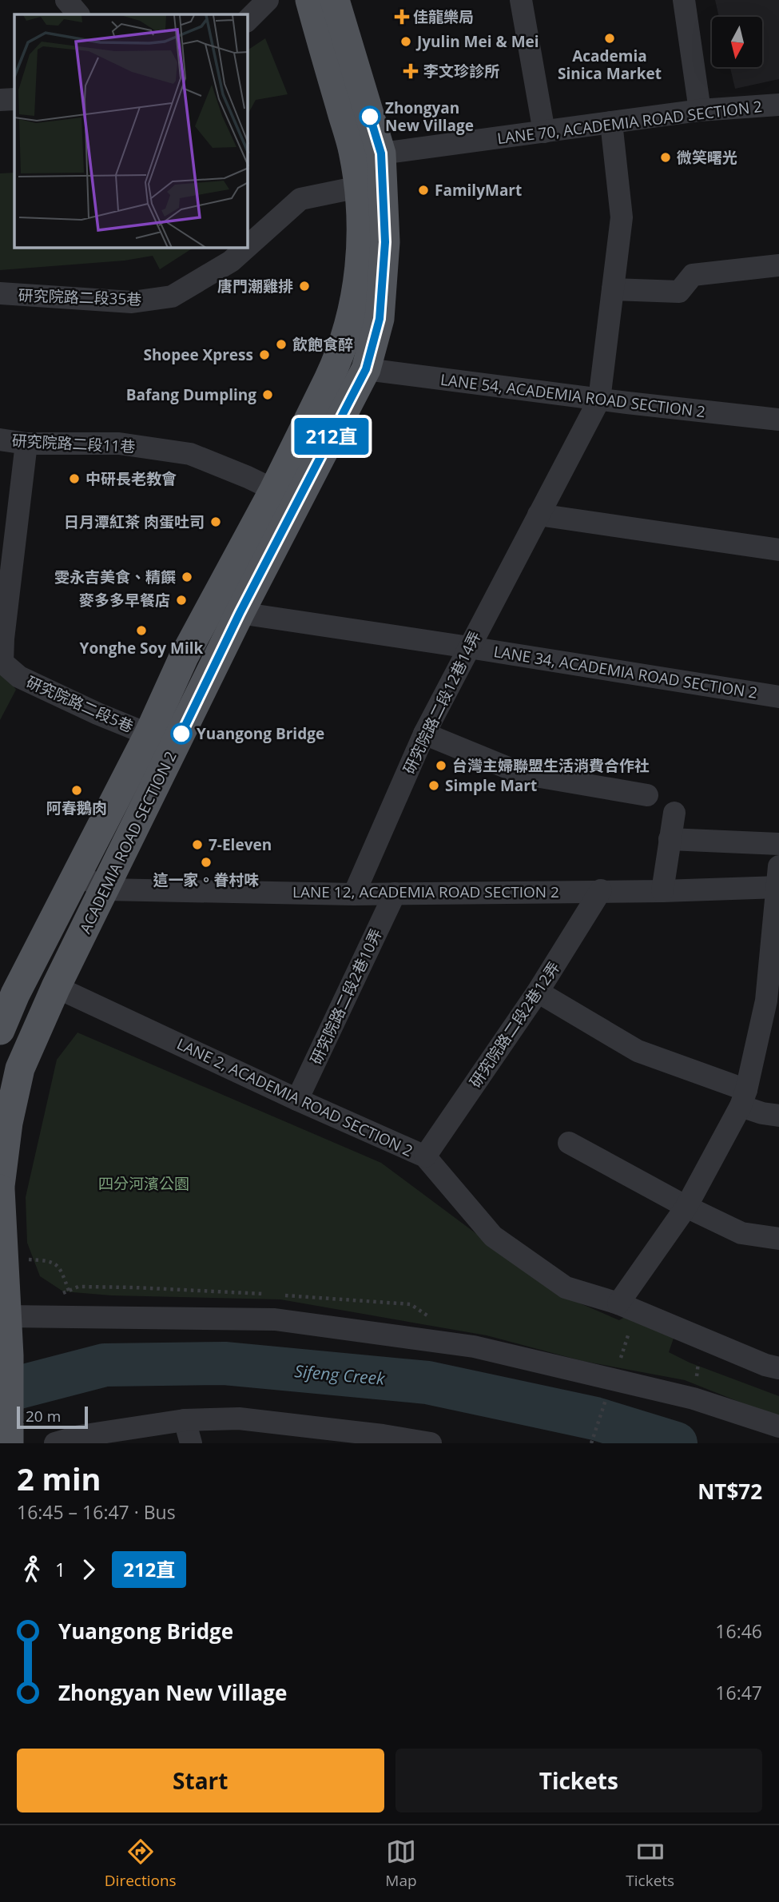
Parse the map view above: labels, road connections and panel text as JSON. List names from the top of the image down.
{
  "streets": {
    "main road": ["ACADEMIA ROAD SECTION 2"],
    "street": [
      "LANE 70, ACADEMIA ROAD SECTION 2",
      "研究院路二段35巷",
      "LANE 54, ACADEMIA ROAD SECTION 2",
      "研究院路二段11巷",
      "LANE 34, ACADEMIA ROAD SECTION 2",
      "研究院路二段12巷14弄",
      "研究院路二段5巷",
      "LANE 12, ACADEMIA ROAD SECTION 2",
      "研究院路二段2巷10弄",
      "研究院路二段2巷12弄",
      "LANE 2, ACADEMIA ROAD SECTION 2"
    ]
  },
  "crossings": [
    ["LANE 70, ACADEMIA ROAD SECTION 2", "研究院路二段12巷14弄"],
    ["LANE 70, ACADEMIA ROAD SECTION 2", "ACADEMIA ROAD SECTION 2"],
    ["研究院路二段35巷", "ACADEMIA ROAD SECTION 2"],
    ["LANE 54, ACADEMIA ROAD SECTION 2", "研究院路二段12巷14弄"],
    ["LANE 54, ACADEMIA ROAD SECTION 2", "ACADEMIA ROAD SECTION 2"],
    ["研究院路二段11巷", "研究院路二段5巷"],
    ["研究院路二段11巷", "ACADEMIA ROAD SECTION 2"],
    ["LANE 34, ACADEMIA ROAD SECTION 2", "研究院路二段12巷14弄"],
    ["LANE 34, ACADEMIA ROAD SECTION 2", "ACADEMIA ROAD SECTION 2"],
    ["研究院路二段12巷14弄", "LANE 12, ACADEMIA ROAD SECTION 2"],
    ["研究院路二段5巷", "ACADEMIA ROAD SECTION 2"],
    ["ACADEMIA ROAD SECTION 2", "LANE 12, ACADEMIA ROAD SECTION 2"],
    ["ACADEMIA ROAD SECTION 2", "LANE 2, ACADEMIA ROAD SECTION 2"],
    ["LANE 12, ACADEMIA ROAD SECTION 2", "研究院路二段2巷10弄"],
    ["LANE 12, ACADEMIA ROAD SECTION 2", "研究院路二段2巷12弄"],
    ["研究院路二段2巷10弄", "LANE 2, ACADEMIA ROAD SECTION 2"],
    ["研究院路二段2巷12弄", "LANE 2, ACADEMIA ROAD SECTION 2"]
  ],
  "water": ["Sifeng Creek"],
  "parks": ["四分河濱公園"],
  "places": {
    "health": ["佳龍樂局", "李文珍診所"],
    "other": [
      "Academia Sinica Market",
      "Jyulin Mei & Mei",
      "Zhongyan New Village",
      "微笑曙光",
      "FamilyMart",
      "唐門潮雞排",
      "飲飽食醉",
      "Shopee Xpress",
      "Bafang Dumpling",
      "中研長老教會",
      "日月潭紅茶 肉蛋吐司",
      "雯永吉美食、精饌",
      "麥多多早餐店",
      "Yonghe Soy Milk",
      "Yuangong Bridge",
      "台灣主婦聯盟生活消費合作社",
      "Simple Mart",
      "阿春鵝肉",
      "7-Eleven",
      "這一家。眷村味"
    ]
  },
  "lines": ["bus line 212直"],
  "scale_bar": "20 m",
  "north": "bottom",
  "page": {
    "on_map": "212直",
    "scale": "20 m",
    "heading": ["2 min", "16:45 – 16:47 · Bus", "NT$72"],
    "legs": ["1", "212直"],
    "list": [
      {
        "name": "Yuangong Bridge",
        "value": "16:46"
      },
      {
        "name": "Zhongyan New Village",
        "value": "16:47"
      }
    ],
    "buttons": ["Start", "Tickets"],
    "tabs": ["Directions", "Map", "Tickets"]
  }
}
